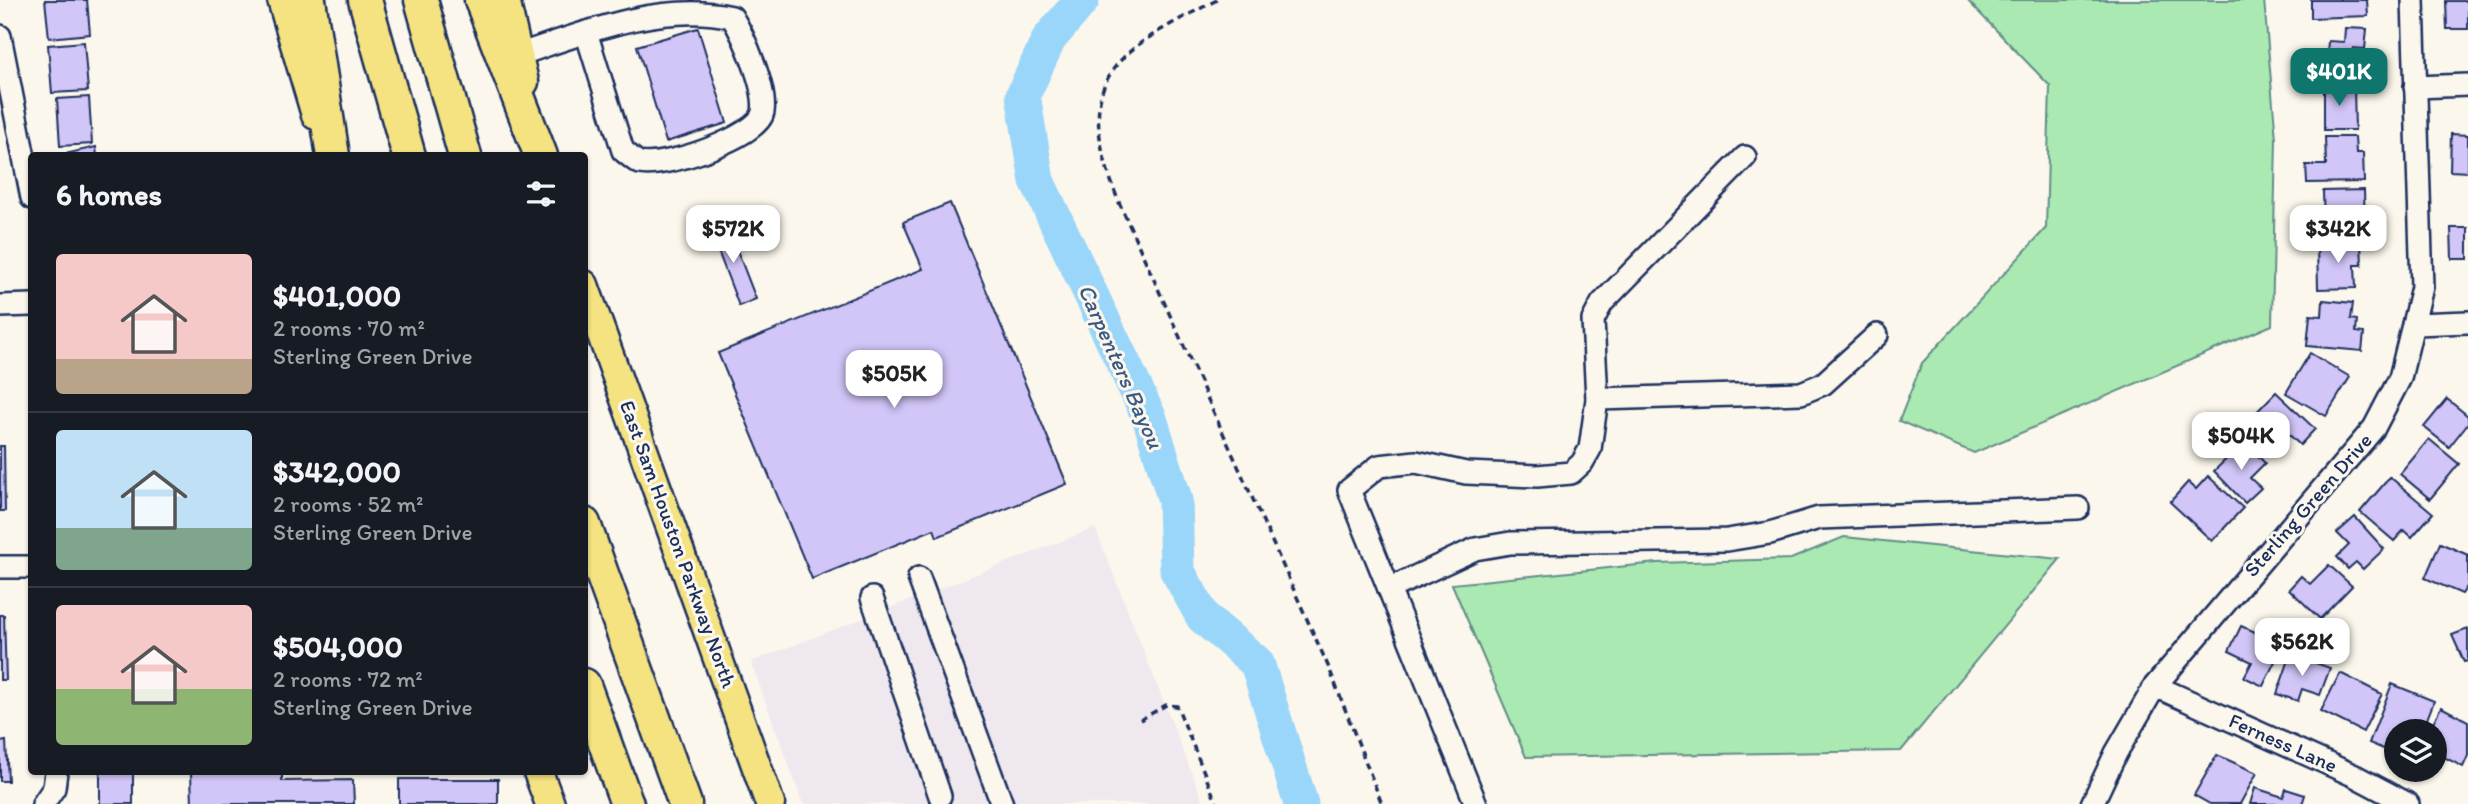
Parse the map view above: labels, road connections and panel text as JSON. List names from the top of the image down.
{
  "streets": {
    "main road": ["East Sam Houston Parkway North"],
    "street": ["Sterling Green Drive", "Ferness Lane"]
  },
  "crossings": [
    ["Sterling Green Drive", "Ferness Lane"]
  ],
  "water": ["Carpenters Bayou"],
  "page": {
    "price": [
      "$401K",
      "$572K",
      "$342K",
      "$505K",
      "$504K",
      "$562K"
    ],
    "heading": "6 homes",
    "list": [
      {
        "name": "$401,000",
        "note": "2 rooms · 70 m² · Sterling Green Drive"
      },
      {
        "name": "$342,000",
        "note": "2 rooms · 52 m² · Sterling Green Drive"
      },
      {
        "name": "$504,000",
        "note": "2 rooms · 72 m² · Sterling Green Drive"
      }
    ]
  }
}
